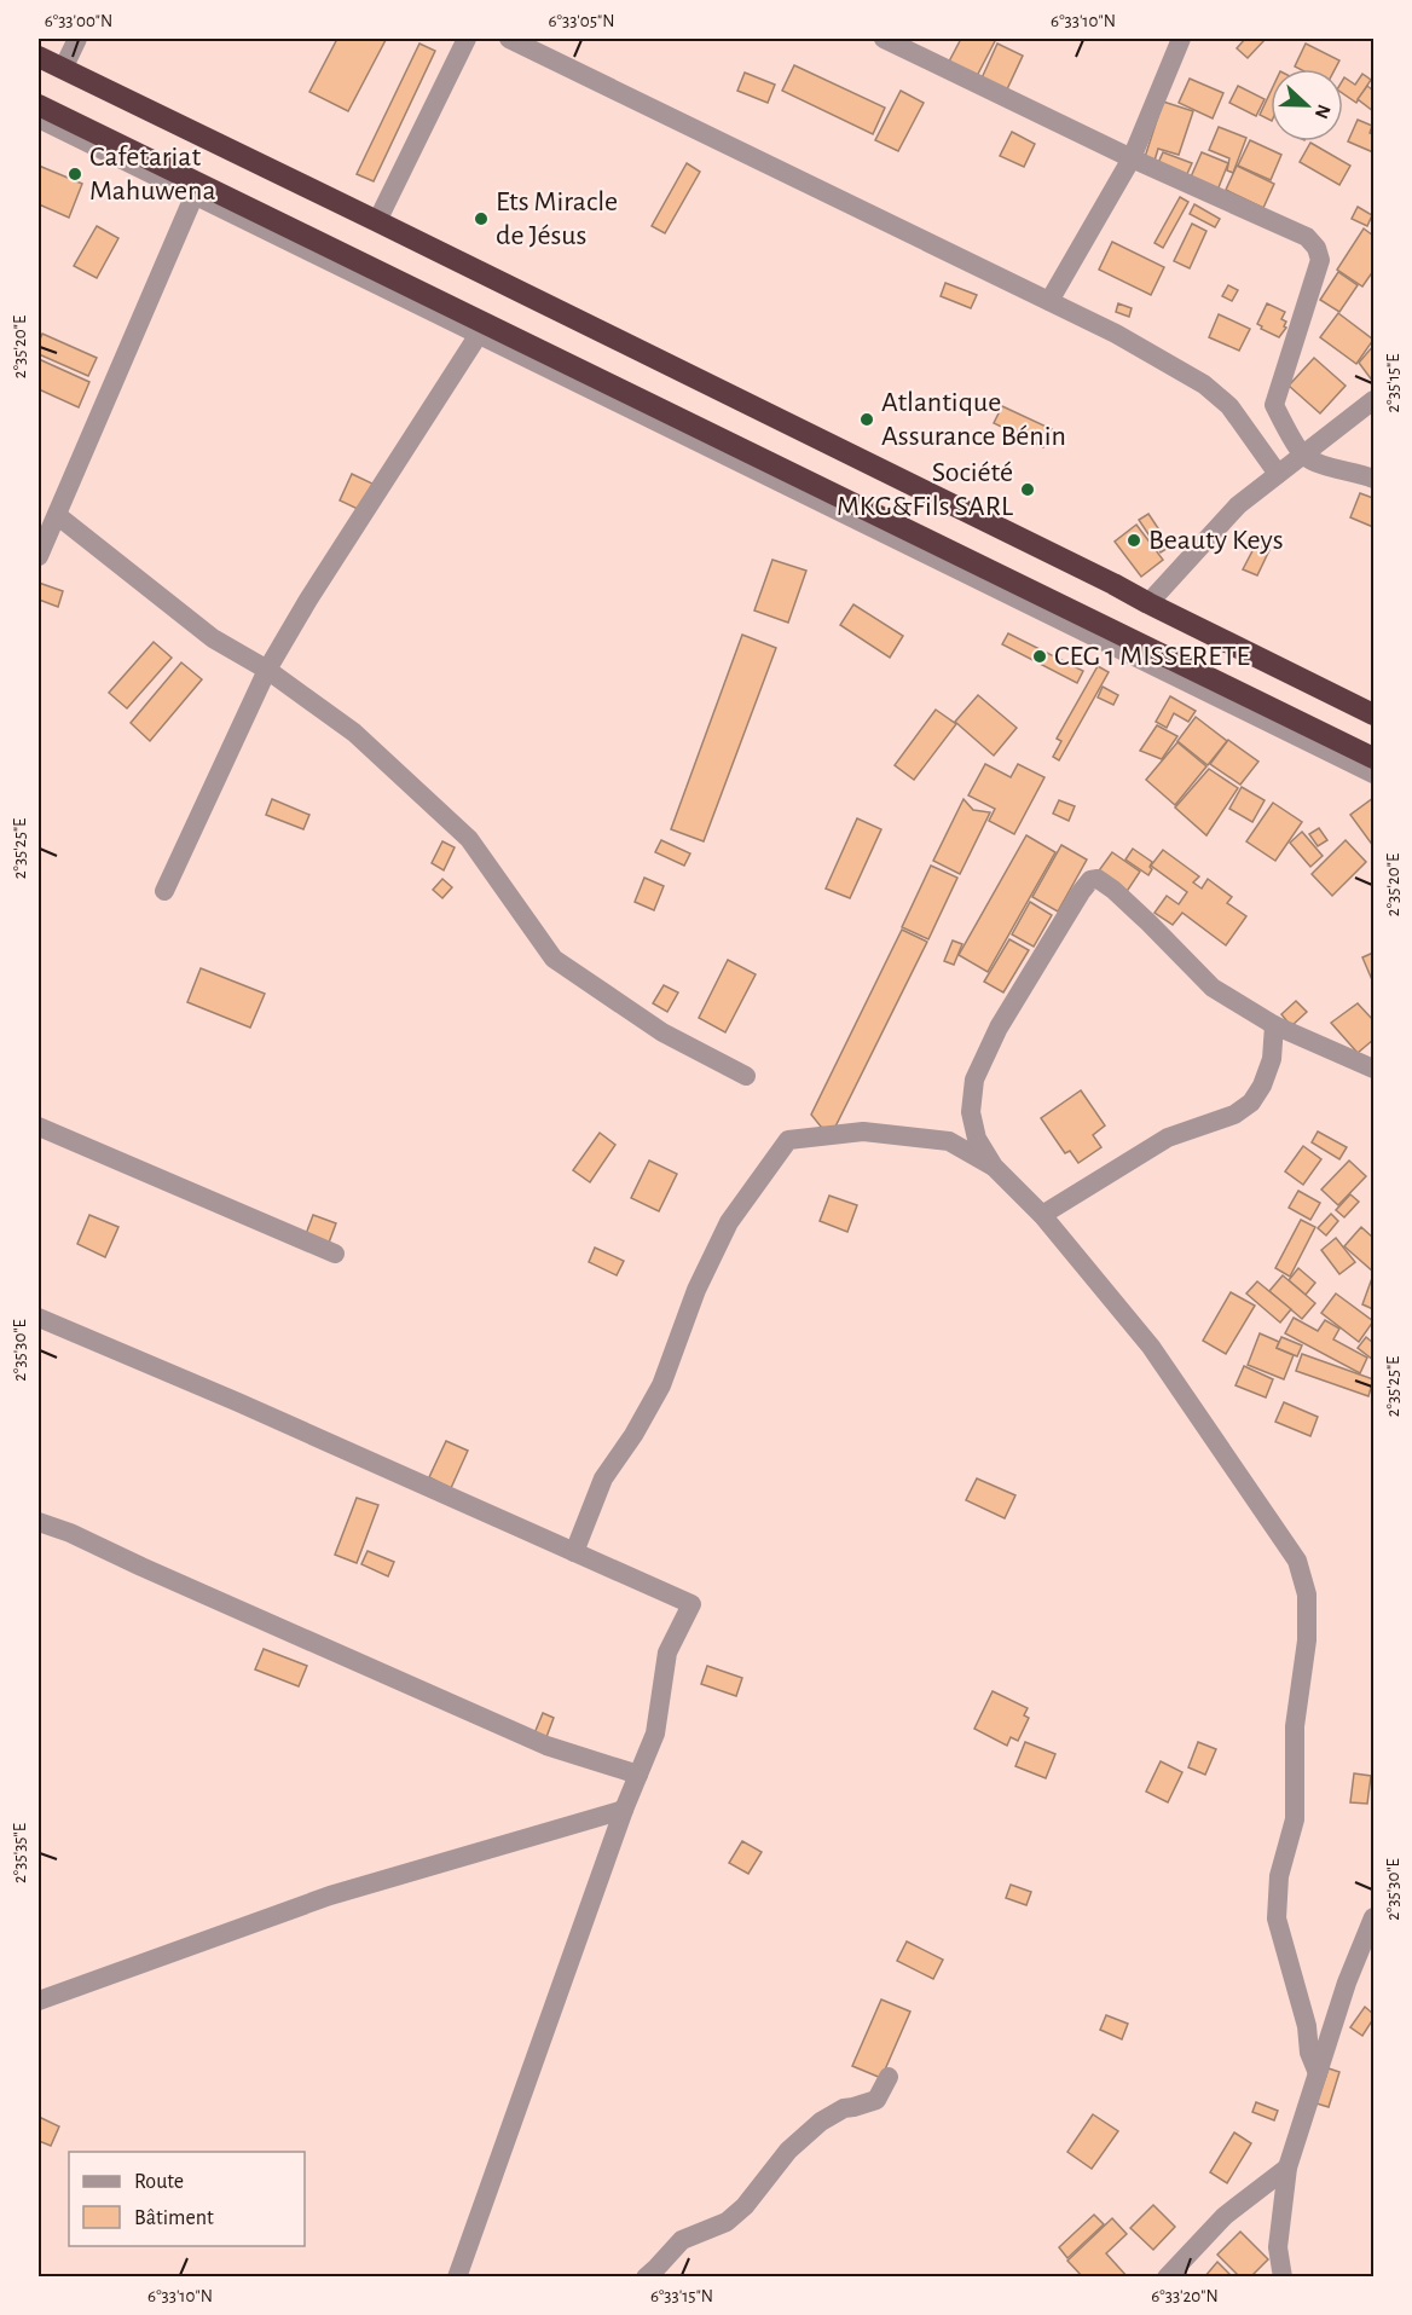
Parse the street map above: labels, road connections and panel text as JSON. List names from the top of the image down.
{
  "places": [
    "Cafetariat Mahuwena",
    "Ets Miracle de Jésus",
    "Atlantique Assurance Bénin",
    "Société MKG&Fils SARL",
    "Beauty Keys",
    "CEG 1 MISSERETE"
  ],
  "legend": ["Route", "Bâtiment"],
  "north": "right",
  "coordinates": [
    "6°33'00\"N",
    "6°33'05\"N",
    "6°33'10\"N",
    "2°35'20\"E",
    "2°35'15\"E",
    "2°35'25\"E",
    "2°35'30\"E",
    "2°35'35\"E",
    "6°33'15\"N",
    "6°33'20\"N"
  ]
}
